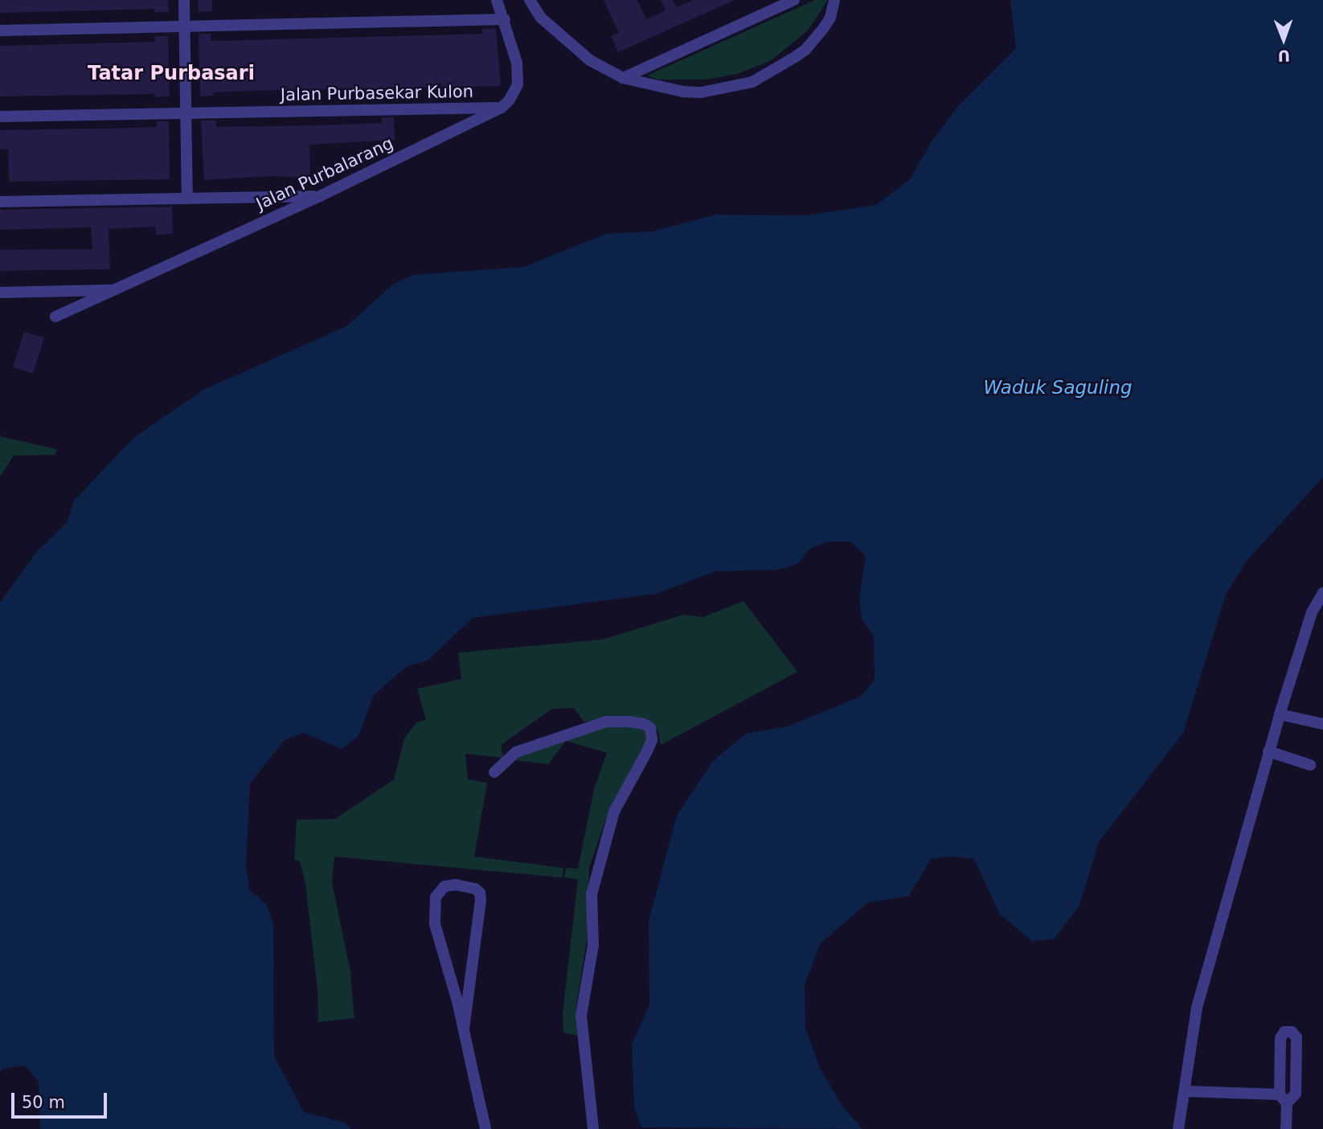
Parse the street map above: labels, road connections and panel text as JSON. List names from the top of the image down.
{
  "streets": {
    "street": ["Jalan Purbasekar Kulon", "Jalan Purbalarang"]
  },
  "crossings": [
    ["Jalan Purbasekar Kulon", "Jalan Purbalarang"]
  ],
  "districts": ["Tatar Purbasari"],
  "water": ["Waduk Saguling"],
  "scale_bar": "50 m",
  "north": "bottom"
}
